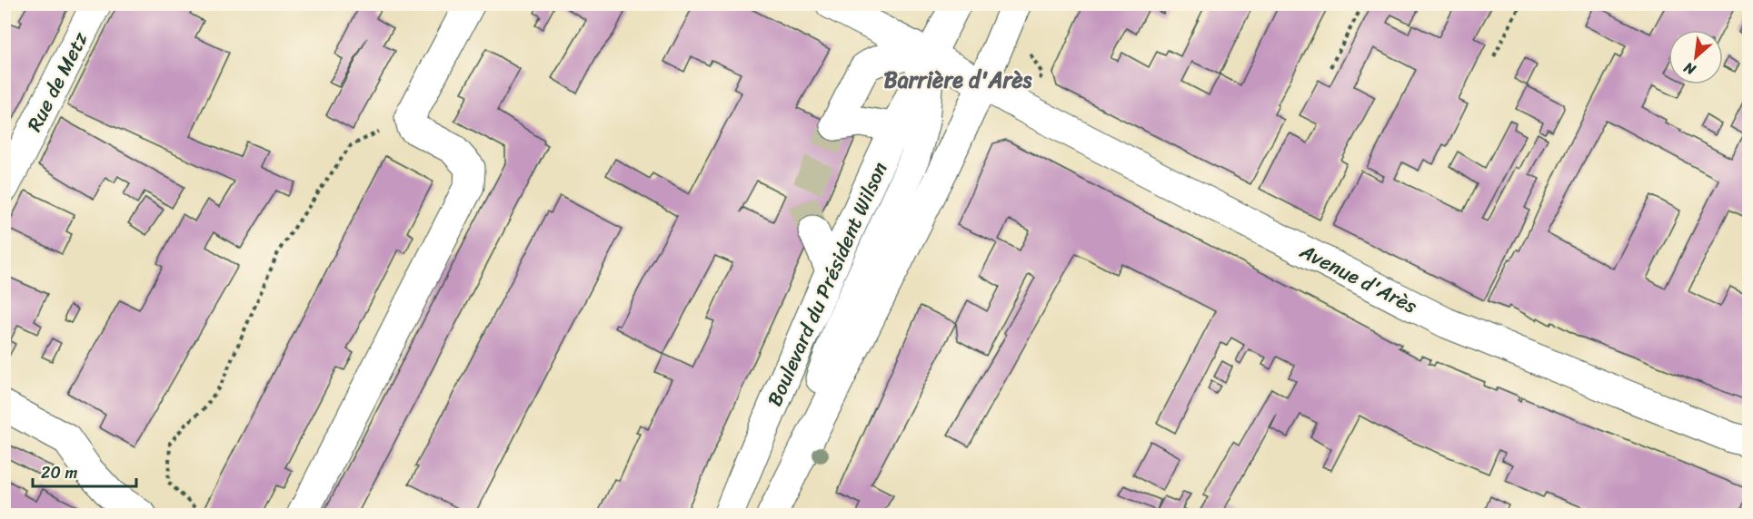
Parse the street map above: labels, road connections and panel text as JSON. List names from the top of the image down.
{
  "streets": {
    "main road": ["Rue de Metz", "Avenue d'Arès", "Boulevard du Président Wilson"]
  },
  "crossings": [
    ["Avenue d'Arès", "Boulevard du Président Wilson"]
  ],
  "districts": ["Barrière d'Arès"],
  "scale_bar": "20 m",
  "north": "bottom left"
}
